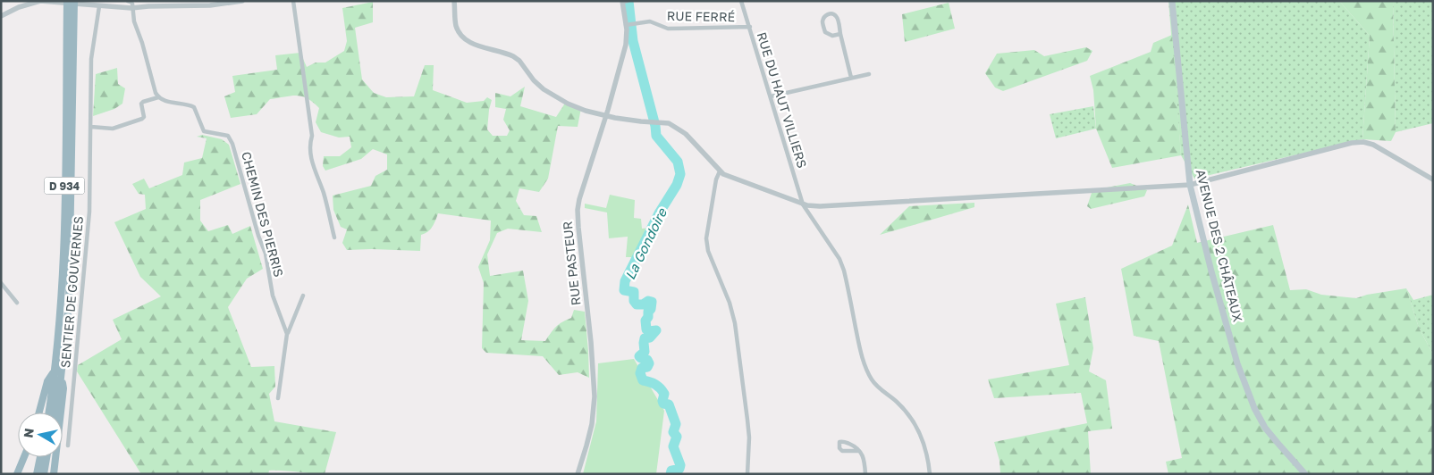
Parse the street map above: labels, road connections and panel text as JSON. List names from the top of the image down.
{
  "streets": {
    "highway": ["D 934"],
    "main road": ["AVENUE DES 2 CHÂTEAUX"],
    "street": [
      "RUE FERRÉ",
      "RUE DU HAUT VILLIERS",
      "CHEMIN DES PIERRIS",
      "RUE PASTEUR",
      "SENTIER DE GOUVERNES"
    ]
  },
  "crossings": [
    ["RUE FERRÉ", "RUE DU HAUT VILLIERS"],
    ["RUE FERRÉ", "RUE PASTEUR"]
  ],
  "water": ["La Gondoire"],
  "north": "left"
}
